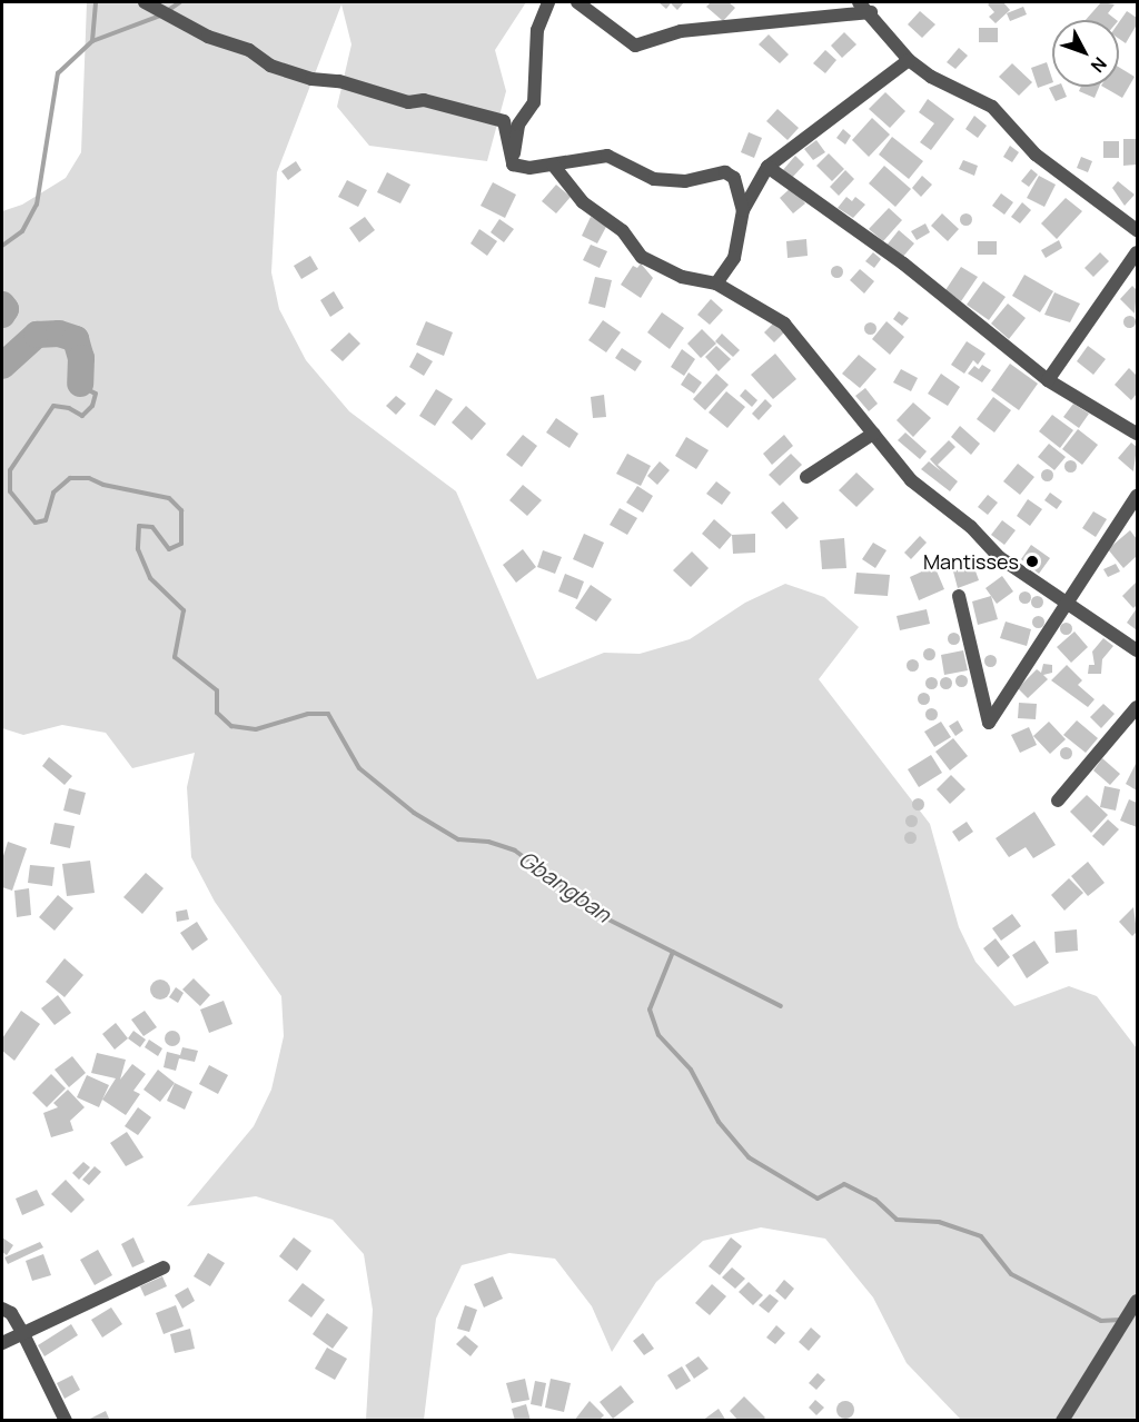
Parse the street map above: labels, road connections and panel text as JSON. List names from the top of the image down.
{
  "water": ["Gbangban"],
  "places": ["Mantisses"],
  "north": "bottom right"
}
